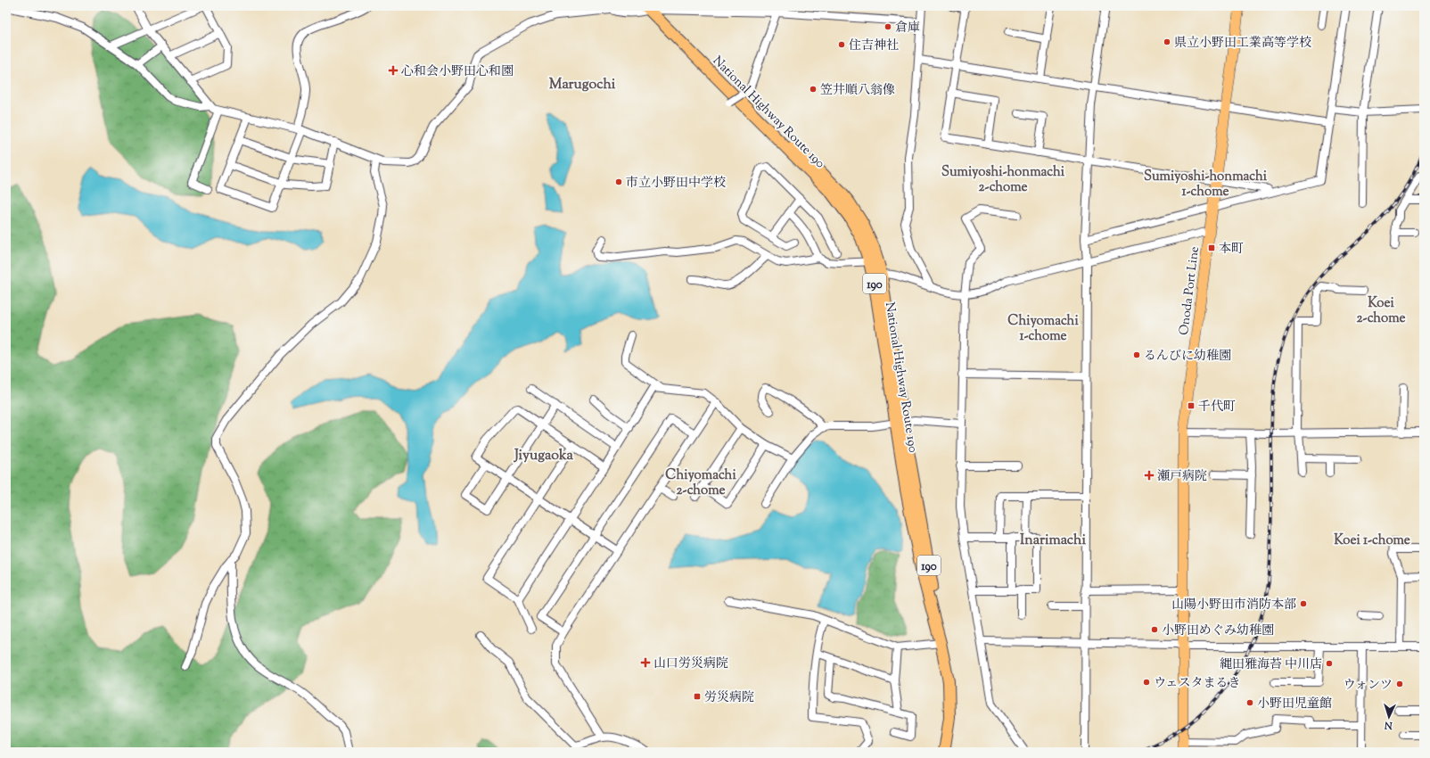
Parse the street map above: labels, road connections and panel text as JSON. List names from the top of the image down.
{
  "streets": {
    "highway": ["National Highway Route 190", "190"],
    "main road": ["Onoda Port Line"]
  },
  "districts": [
    "Marugochi",
    "Sumiyoshi-honmachi 2-chome",
    "Sumiyoshi-honmachi 1-chome",
    "Koei 2-chome",
    "Chiyomachi 1-chome",
    "Jiyugaoka",
    "Chiyomachi 2-chome",
    "Inarimachi",
    "Koei 1-chome"
  ],
  "places": {
    "other": [
      "倉庫",
      "県立小野田工業高等学校",
      "住吉神社",
      "笠井順八翁像",
      "市立小野田中学校",
      "るんびに幼稚園",
      "山陽小野田市消防本部",
      "小野田めぐみ幼稚園",
      "縄田雅海苔 中川店",
      "ウェスタまるき",
      "ウォンツ",
      "小野田児童館"
    ],
    "health": ["心和会小野田心和園", "瀬戸病院", "山口労災病院"],
    "transit": ["本町", "千代町", "労災病院"]
  },
  "north": "bottom"
}
